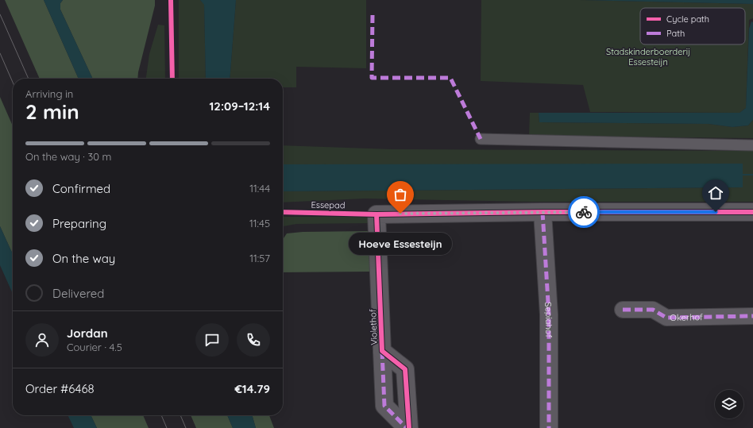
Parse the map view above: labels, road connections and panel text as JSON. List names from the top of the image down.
{
  "streets": {
    "street": ["Okerhof", "Sepiahof", "Violethof"],
    "cycle path": ["Essepad"]
  },
  "crossings": [
    ["Sepiahof", "Violethof"]
  ],
  "parks": ["Stadskinderboerderij Essesteijn"],
  "places": ["Hoeve Essesteijn"],
  "legend": ["Cycle path", "Path"],
  "page": {
    "heading": ["2 min", "Arriving in", "12:09–12:14"],
    "panel": [
      "Jordan",
      "Courier · 4.5",
      "Order #6468",
      "€14.79"
    ],
    "bar": "On the way · 30 m",
    "list": [
      ["Confirmed", "11:44"],
      ["Preparing", "11:45"],
      ["On the way", "11:57"],
      "Delivered"
    ],
    "bubble": "Hoeve Essesteijn"
  }
}
